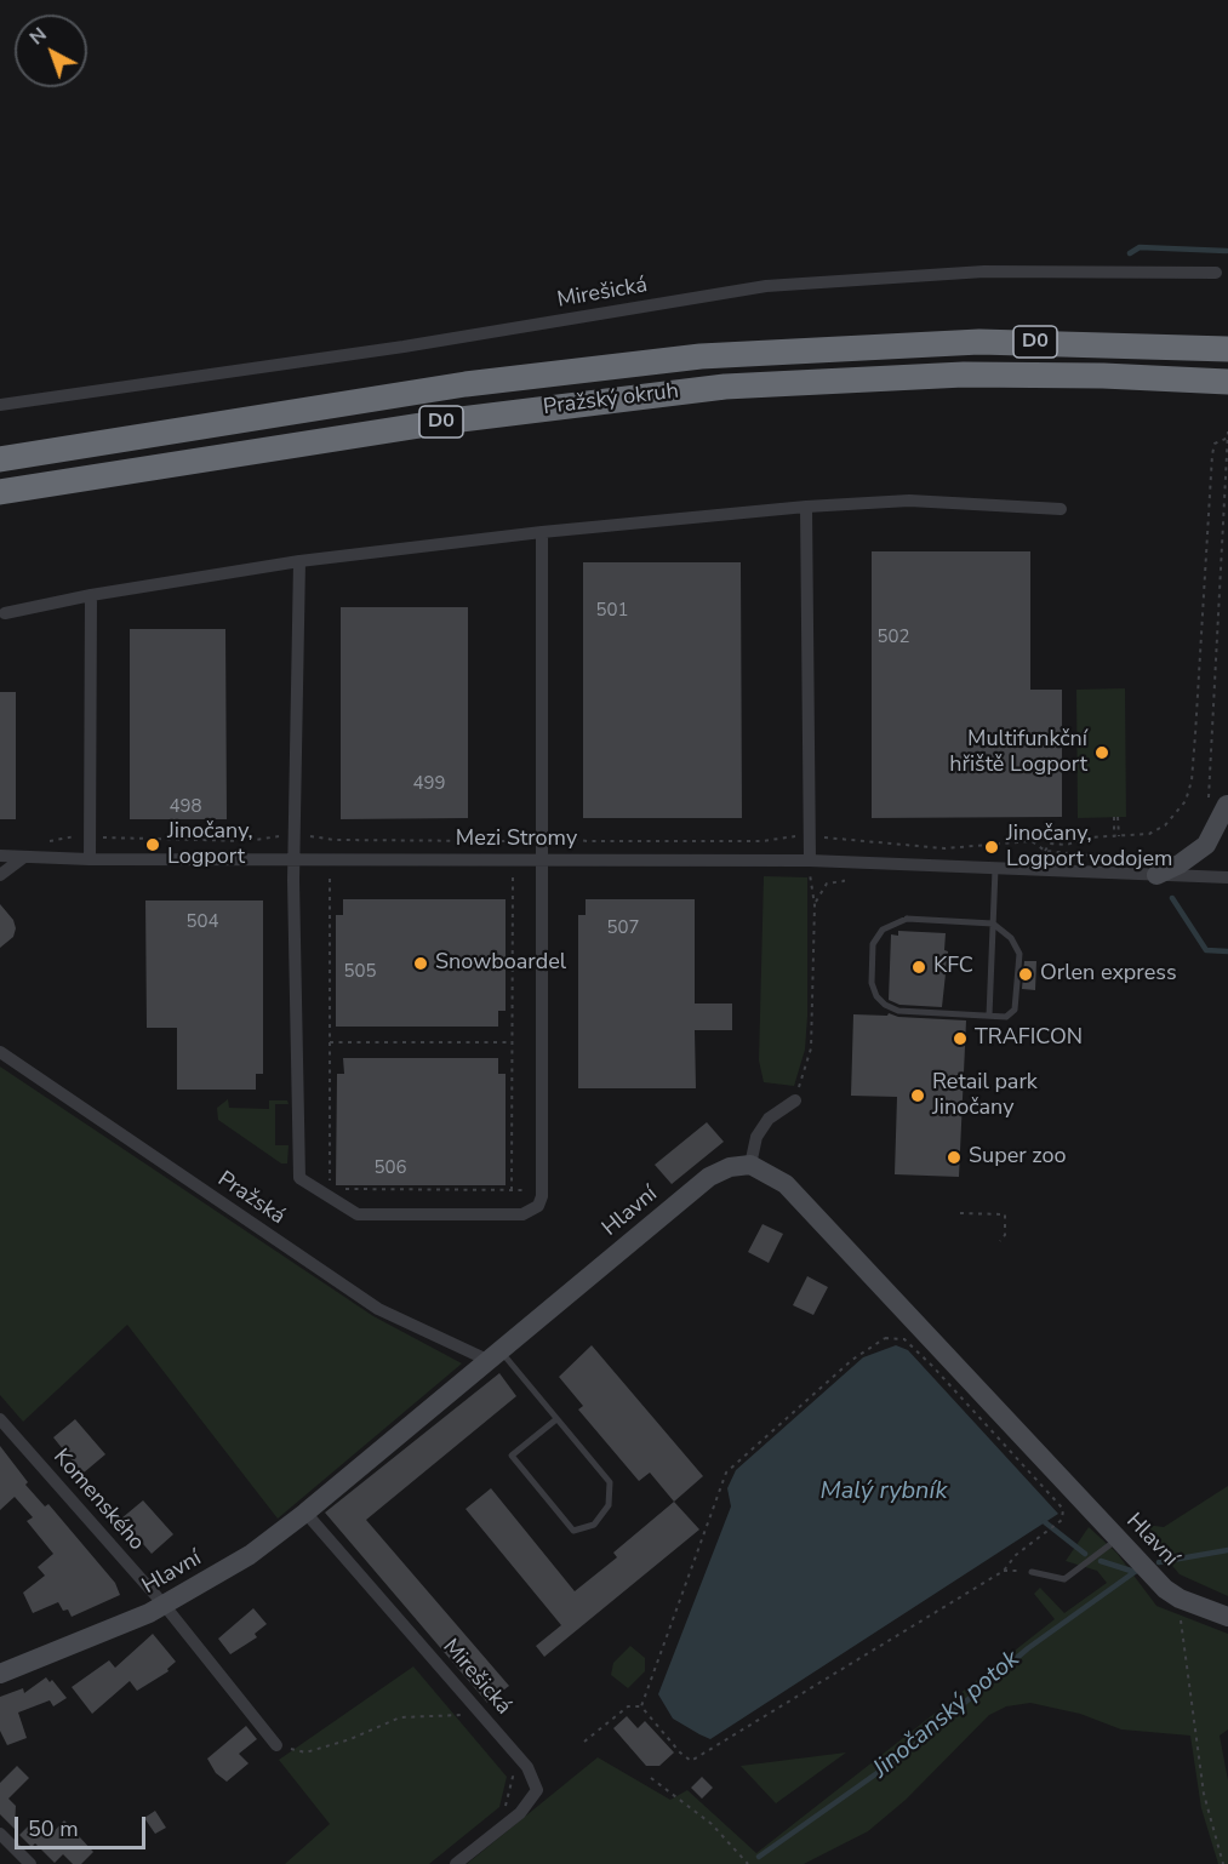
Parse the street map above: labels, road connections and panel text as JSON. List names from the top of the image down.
{
  "streets": {
    "highway": ["D0", "Pražský okruh"],
    "street": [
      "Mirešická",
      "Mezi Stromy",
      "Pražská",
      "Hlavní",
      "Komenského"
    ]
  },
  "crossings": [
    ["Mirešická", "Hlavní"],
    ["Pražská", "Hlavní"],
    ["Hlavní", "Komenského"]
  ],
  "water": ["Malý rybník", "Jinočanský potok"],
  "places": [
    "Multifunkční hřiště Logport",
    "Jinočany, Logport",
    "Jinočany, Logport vodojem",
    "Snowboardel",
    "KFC",
    "Orlen express",
    "TRAFICON",
    "Retail park Jinočany",
    "Super zoo"
  ],
  "house_numbers": [
    "501",
    "502",
    "499",
    "498",
    "504",
    "507",
    "505",
    "506"
  ],
  "scale_bar": "50 m",
  "north": "top left"
}
